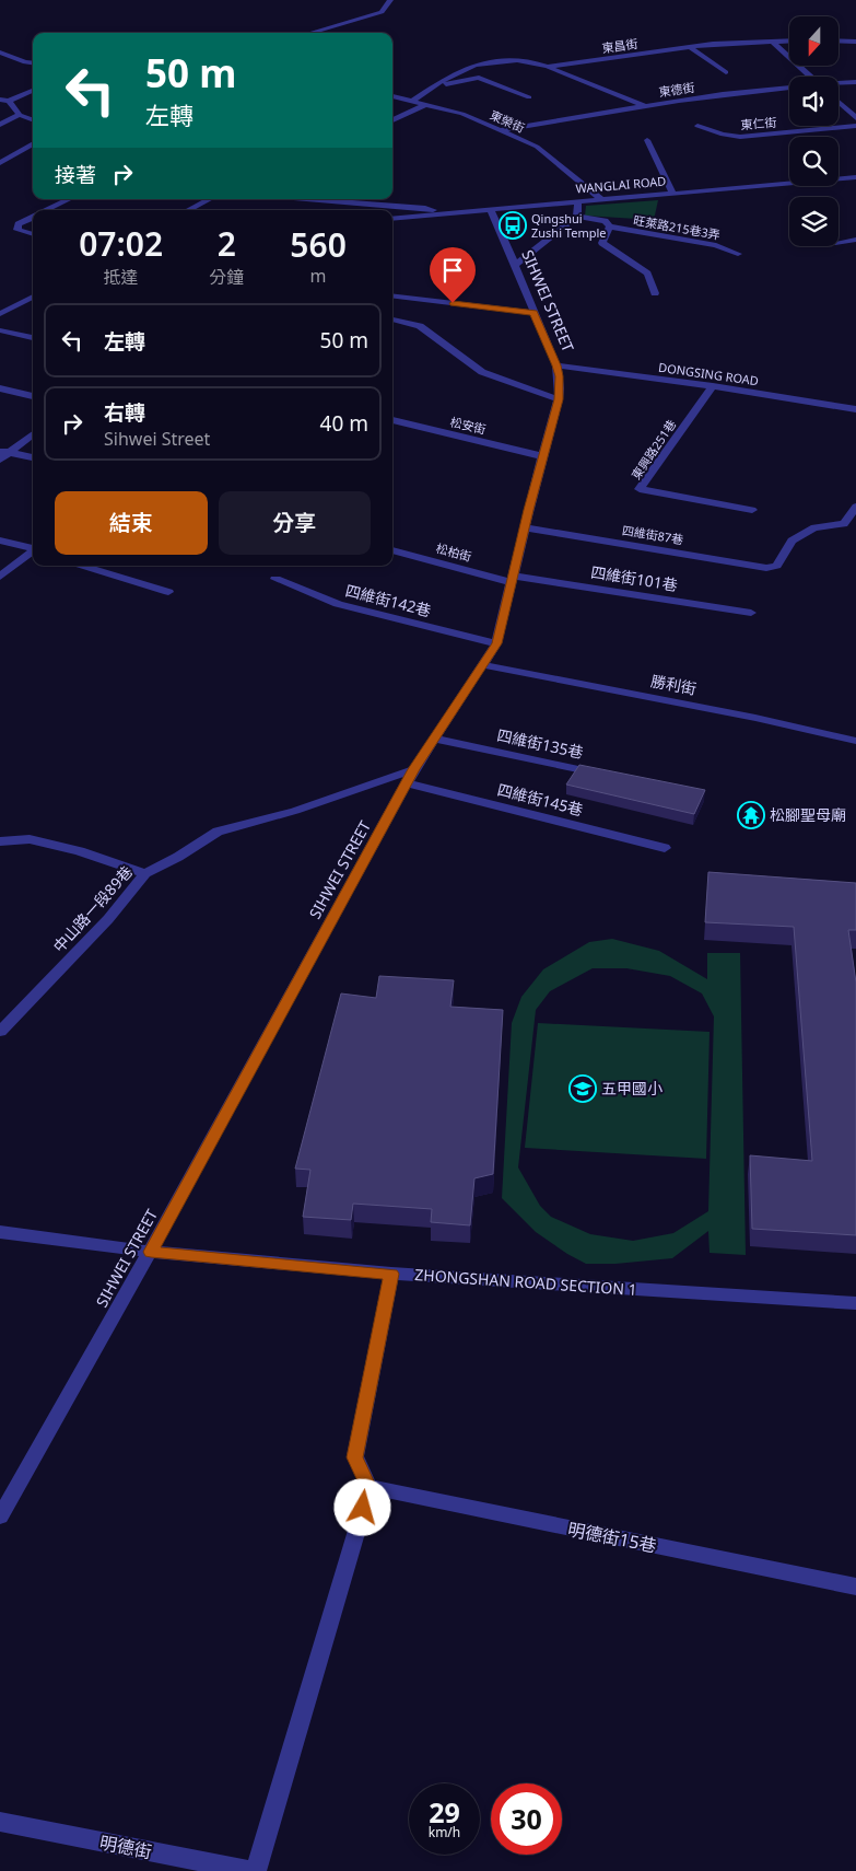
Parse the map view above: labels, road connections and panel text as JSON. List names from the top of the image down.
{
  "streets": {
    "street": [
      "東昌街",
      "東德街",
      "東榮街",
      "東仁街",
      "WANGLAI ROAD",
      "旺萊路215巷3弄",
      "SIHWEI STREET",
      "DONGSING ROAD",
      "松安街",
      "東興路251巷",
      "四維街87巷",
      "松柏街",
      "四維街101巷",
      "四維街142巷",
      "勝利街",
      "四維街135巷",
      "四維街145巷",
      "中山路一段89巷",
      "ZHONGSHAN ROAD SECTION 1",
      "明德街15巷",
      "明德街"
    ]
  },
  "crossings": [
    ["東德街", "東榮街"],
    ["東榮街", "WANGLAI ROAD"],
    ["WANGLAI ROAD", "SIHWEI STREET"],
    ["SIHWEI STREET", "DONGSING ROAD"],
    ["SIHWEI STREET", "松安街"],
    ["SIHWEI STREET", "四維街87巷"],
    ["SIHWEI STREET", "松柏街"],
    ["SIHWEI STREET", "四維街101巷"],
    ["SIHWEI STREET", "四維街142巷"],
    ["SIHWEI STREET", "勝利街"],
    ["SIHWEI STREET", "四維街135巷"],
    ["SIHWEI STREET", "四維街145巷"],
    ["SIHWEI STREET", "中山路一段89巷"],
    ["SIHWEI STREET", "ZHONGSHAN ROAD SECTION 1"],
    ["DONGSING ROAD", "東興路251巷"],
    ["松柏街", "四維街101巷"]
  ],
  "places": {
    "bus stop": ["Qingshui Zushi Temple"],
    "temple": ["松腳聖母廟"],
    "school or university": ["五甲國小"]
  },
  "north": "bottom",
  "page": {
    "turn": ["50 m", "左轉"],
    "then": "接著",
    "eta": [
      "07:02",
      "抵達",
      "2",
      "分鐘",
      "560",
      "m"
    ],
    "list": [
      {
        "name": "左轉",
        "value": "50 m"
      },
      {
        "name": "右轉",
        "note": "Sihwei Street",
        "value": "40 m"
      }
    ],
    "buttons": ["結束", "分享"],
    "speed": "29 km/h",
    "limit": "30"
  }
}
